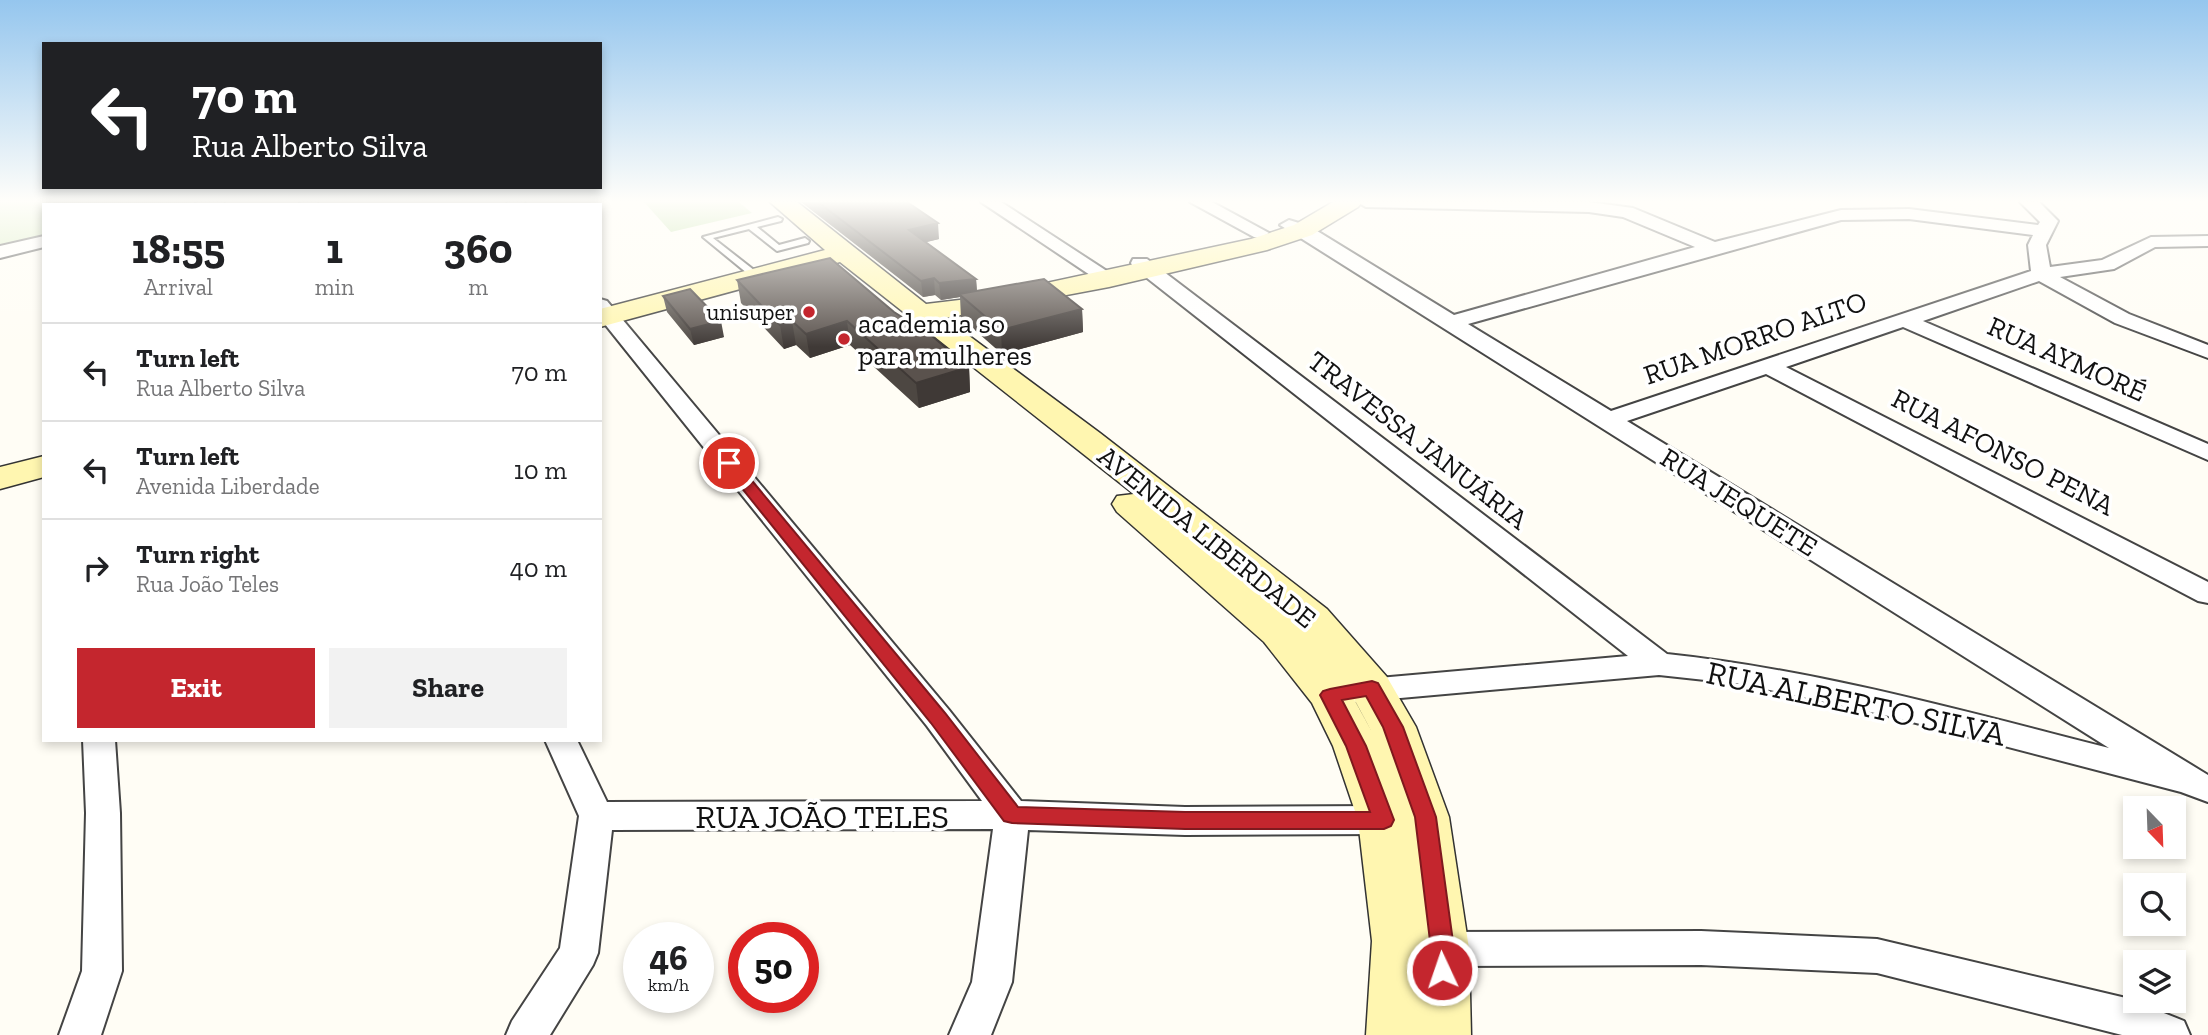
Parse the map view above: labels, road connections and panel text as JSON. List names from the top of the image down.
{
  "streets": {
    "main road": ["AVENIDA LIBERDADE"],
    "street": [
      "RUA MORRO ALTO",
      "RUA AYMORÉ",
      "TRAVESSA JANUÁRIA",
      "RUA AFONSO PENA",
      "RUA JEQUETE",
      "RUA ALBERTO SILVA",
      "RUA JOÃO TELES"
    ]
  },
  "crossings": [
    ["RUA MORRO ALTO", "RUA AYMORÉ"],
    ["RUA MORRO ALTO", "RUA AFONSO PENA"],
    ["RUA MORRO ALTO", "RUA JEQUETE"],
    ["TRAVESSA JANUÁRIA", "RUA ALBERTO SILVA"],
    ["RUA JEQUETE", "RUA ALBERTO SILVA"],
    ["AVENIDA LIBERDADE", "RUA ALBERTO SILVA"],
    ["AVENIDA LIBERDADE", "RUA JOÃO TELES"]
  ],
  "places": ["unisuper", "academia so para mulheres"],
  "north": "bottom right",
  "page": {
    "turn": ["70 m", "Rua Alberto Silva"],
    "eta": [
      "18:55",
      "Arrival",
      "1",
      "min",
      "360",
      "m"
    ],
    "list": [
      {
        "name": "Turn left",
        "note": "Rua Alberto Silva",
        "value": "70 m"
      },
      {
        "name": "Turn left",
        "note": "Avenida Liberdade",
        "value": "10 m"
      },
      {
        "name": "Turn right",
        "note": "Rua João Teles",
        "value": "40 m"
      }
    ],
    "buttons": ["Exit", "Share"],
    "speed": "46 km/h",
    "limit": "50"
  }
}
